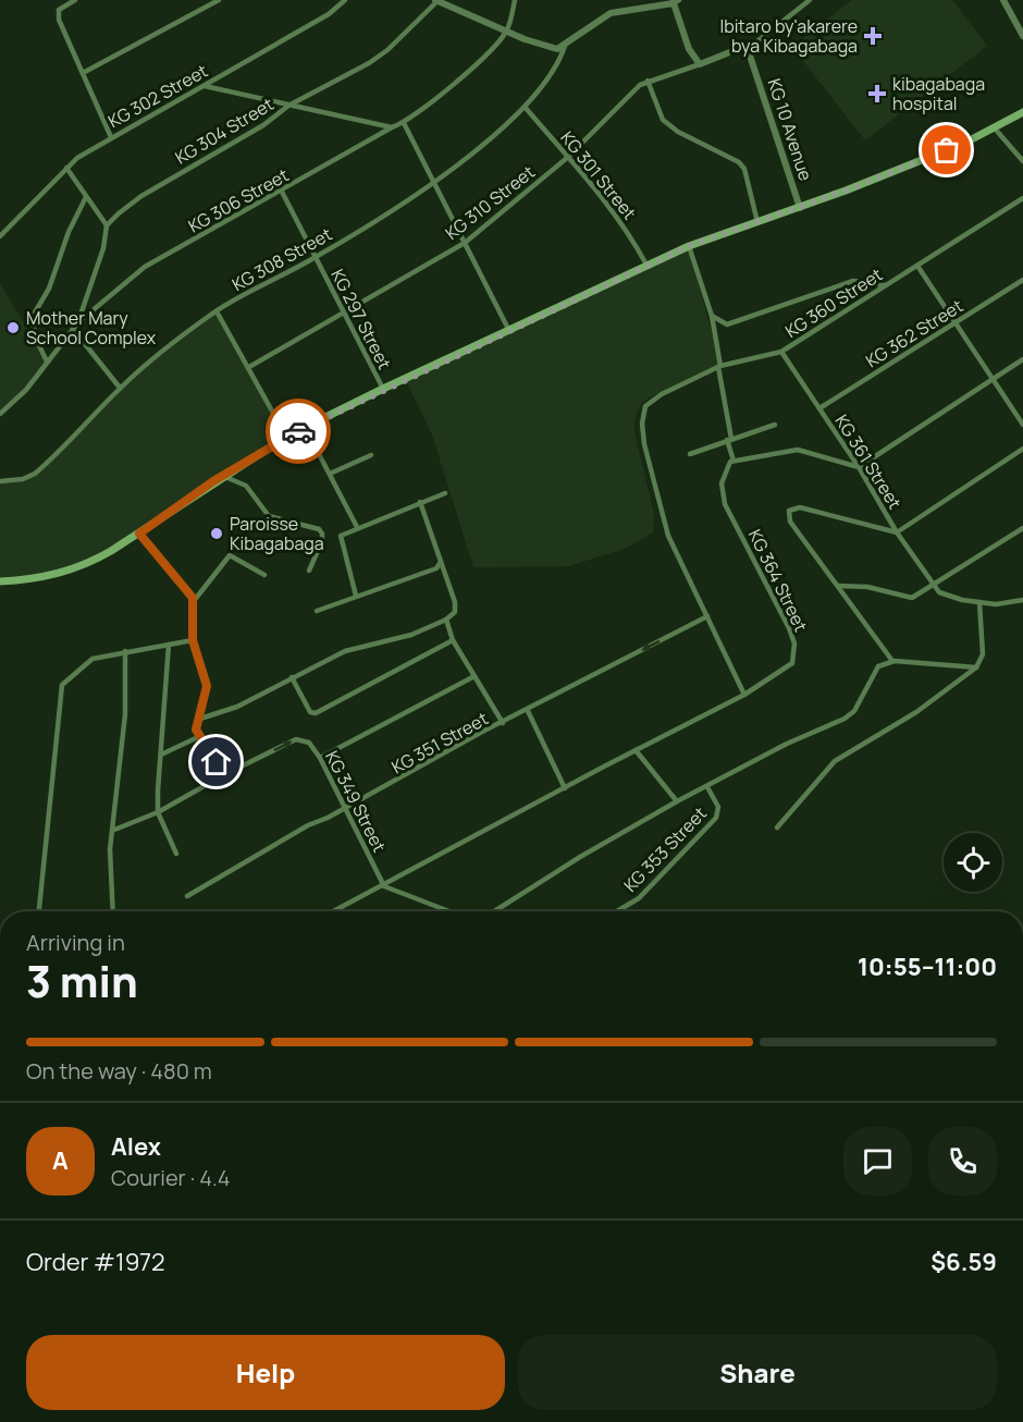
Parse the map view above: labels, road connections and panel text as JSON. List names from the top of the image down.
{
  "streets": {
    "street": [
      "KG 302 Street",
      "KG 10 Avenue",
      "KG 304 Street",
      "KG 301 Street",
      "KG 306 Street",
      "KG 310 Street",
      "KG 308 Street",
      "KG 360 Street",
      "KG 297 Street",
      "KG 362 Street",
      "KG 361 Street",
      "KG 364 Street",
      "KG 351 Street",
      "KG 349 Street",
      "KG 353 Street"
    ]
  },
  "crossings": [
    ["KG 301 Street", "KG 310 Street"],
    ["KG 301 Street", "KG 308 Street"],
    ["KG 306 Street", "KG 297 Street"],
    ["KG 310 Street", "KG 297 Street"],
    ["KG 308 Street", "KG 297 Street"],
    ["KG 360 Street", "KG 361 Street"],
    ["KG 360 Street", "KG 364 Street"],
    ["KG 360 Street", "KG 351 Street"],
    ["KG 362 Street", "KG 361 Street"],
    ["KG 364 Street", "KG 349 Street"],
    ["KG 351 Street", "KG 349 Street"]
  ],
  "places": {
    "health": ["Ibitaro by'akarere bya Kibagabaga", "kibagabaga hospital"],
    "other": ["Mother Mary School Complex", "Paroisse Kibagabaga"]
  },
  "page": {
    "heading": ["3 min", "Arriving in", "10:55–11:00"],
    "panel": [
      "Alex",
      "Courier · 4.4",
      "Order #1972",
      "$6.59"
    ],
    "bar": "On the way · 480 m",
    "round": "A",
    "buttons": ["Help", "Share"]
  }
}
